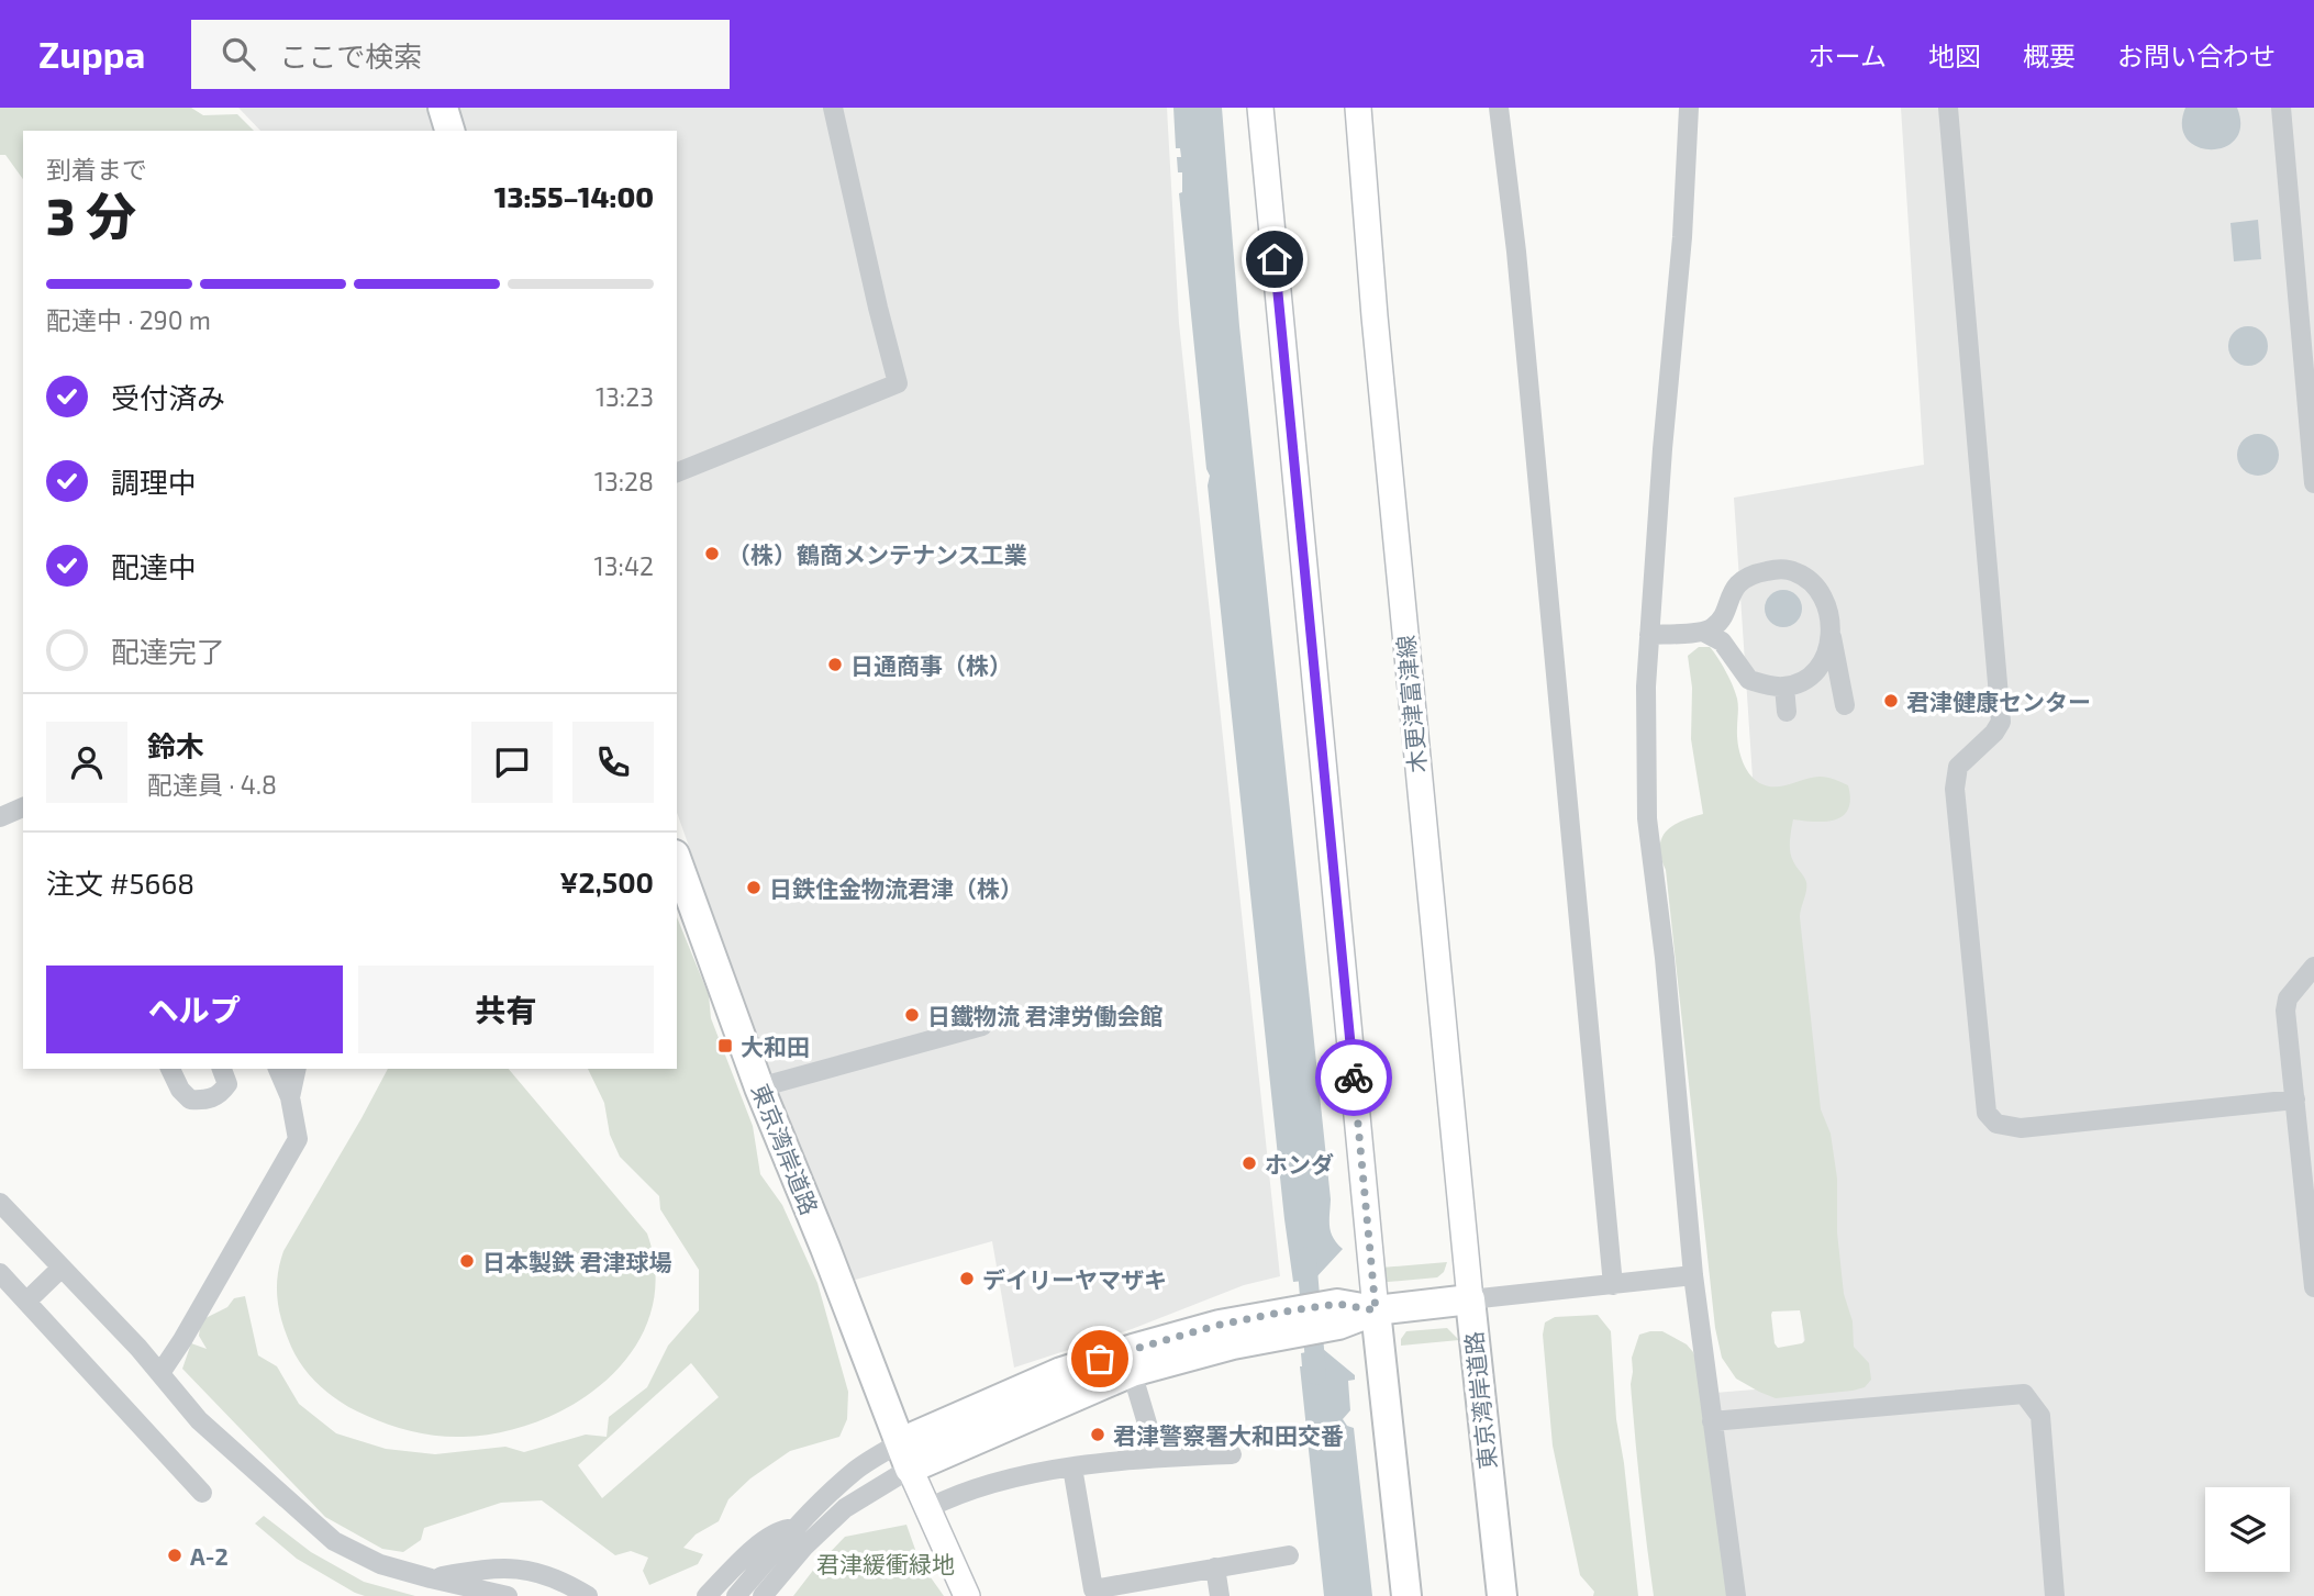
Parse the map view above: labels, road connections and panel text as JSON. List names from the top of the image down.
{
  "streets": {
    "highway": ["東京湾岸道路"],
    "main road": ["木更津富津線"]
  },
  "crossings": [
    ["木更津富津線", "東京湾岸道路"]
  ],
  "parks": ["君津緩衝緑地"],
  "places": {
    "other": [
      "（株）鶴商メンテナンス工業",
      "日通商事（株）",
      "君津健康センター",
      "日鉄住金物流君津（株）",
      "日鐵物流 君津労働会館",
      "ホンダ",
      "日本製鉄 君津球場",
      "デイリーヤマザキ",
      "君津警察署大和田交番",
      "A-2"
    ],
    "transit": ["大和田"]
  },
  "page": {
    "header": "Zuppa",
    "search": "ここで検索",
    "nav": [
      "ホーム",
      "地図",
      "概要",
      "お問い合わせ"
    ],
    "heading": ["3 分", "到着まで", "13:55–14:00"],
    "panel": [
      "鈴木",
      "配達員 · 4.8",
      "注文 #5668",
      "¥2,500"
    ],
    "bar": "配達中 · 290 m",
    "list": [
      ["受付済み", "13:23"],
      ["調理中", "13:28"],
      ["配達中", "13:42"],
      "配達完了"
    ],
    "buttons": ["ヘルプ", "共有"]
  }
}
